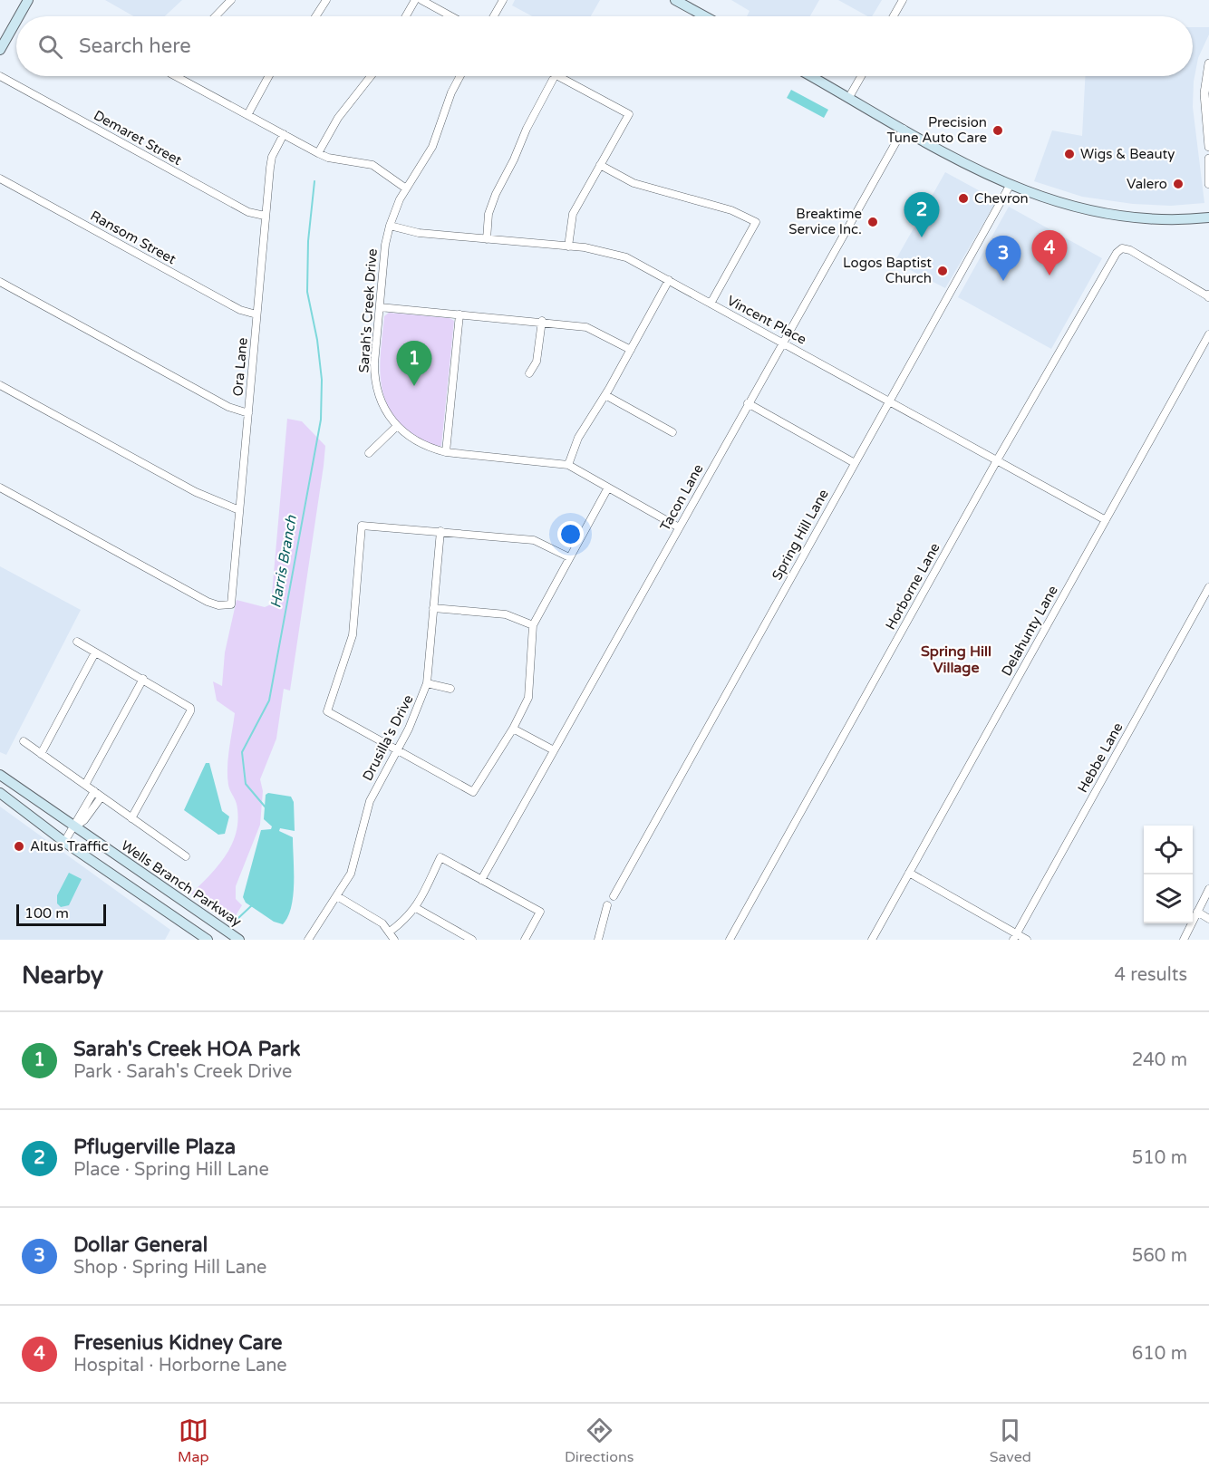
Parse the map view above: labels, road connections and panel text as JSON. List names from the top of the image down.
{
  "streets": {
    "main road": ["Wells Branch Parkway"],
    "street": [
      "Demaret Street",
      "Ransom Street",
      "Sarah's Creek Drive",
      "Vincent Place",
      "Ora Lane",
      "Tacon Lane",
      "Spring Hill Lane",
      "Horborne Lane",
      "Delahunty Lane",
      "Drusilla's Drive",
      "Hebbe Lane"
    ]
  },
  "crossings": [
    ["Demaret Street", "Ora Lane"],
    ["Ransom Street", "Ora Lane"],
    ["Sarah's Creek Drive", "Vincent Place"],
    ["Sarah's Creek Drive", "Tacon Lane"],
    ["Vincent Place", "Tacon Lane"],
    ["Vincent Place", "Spring Hill Lane"],
    ["Vincent Place", "Horborne Lane"],
    ["Vincent Place", "Delahunty Lane"]
  ],
  "districts": ["Spring Hill Village"],
  "water": ["Harris Branch"],
  "places": [
    "Precision Tune Auto Care",
    "Wigs & Beauty",
    "Valero",
    "Chevron",
    "Breaktime Service Inc.",
    "Logos Baptist Church",
    "Altus Traffic"
  ],
  "scale_bar": "100 m",
  "page": {
    "search": "Search here",
    "pins": [
      "2",
      "4",
      "3",
      "1"
    ],
    "scale": "100 m",
    "heading": ["Nearby", "4 results"],
    "list": [
      {
        "mark": "1",
        "name": "Sarah's Creek HOA Park",
        "note": "Park · Sarah's Creek Drive",
        "value": "240 m"
      },
      {
        "mark": "2",
        "name": "Pflugerville Plaza",
        "note": "Place · Spring Hill Lane",
        "value": "510 m"
      },
      {
        "mark": "3",
        "name": "Dollar General",
        "note": "Shop · Spring Hill Lane",
        "value": "560 m"
      },
      {
        "mark": "4",
        "name": "Fresenius Kidney Care",
        "note": "Hospital · Horborne Lane",
        "value": "610 m"
      }
    ],
    "nav": ["Map", "Directions", "Saved"]
  }
}
